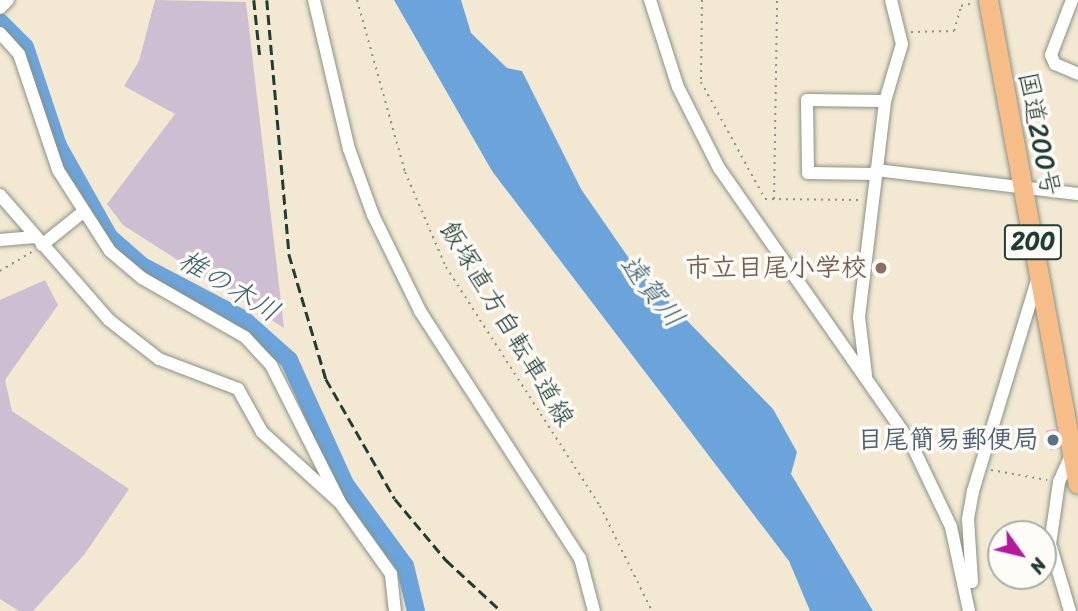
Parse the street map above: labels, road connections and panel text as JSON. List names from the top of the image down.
{
  "streets": {
    "highway": ["国道200号", "200"],
    "path": ["飯塚直方自転車道線"]
  },
  "water": ["椎の木川", "遠賀川"],
  "places": ["市立目尾小学校", "目尾簡易郵便局"],
  "north": "bottom right"
}
